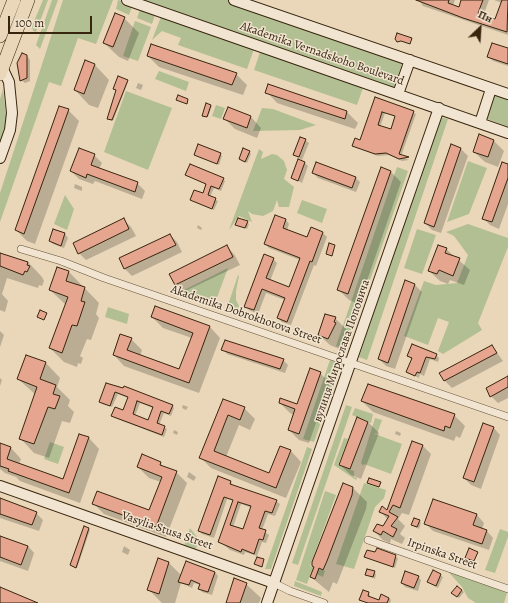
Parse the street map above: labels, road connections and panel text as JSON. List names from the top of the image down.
{
  "streets": {
    "street": [
      "Akademika Vernadskoho Boulevard",
      "Akademika Dobrokhotova Street",
      "вулиця Мирослава Поповича",
      "Vasylia Stusa Street",
      "Irpinska Street"
    ]
  },
  "crossings": [
    ["Akademika Vernadskoho Boulevard", "вулиця Мирослава Поповича"],
    ["Akademika Dobrokhotova Street", "вулиця Мирослава Поповича"],
    ["вулиця Мирослава Поповича", "Vasylia Stusa Street"]
  ],
  "scale_bar": "100 m",
  "north": "top right"
}
